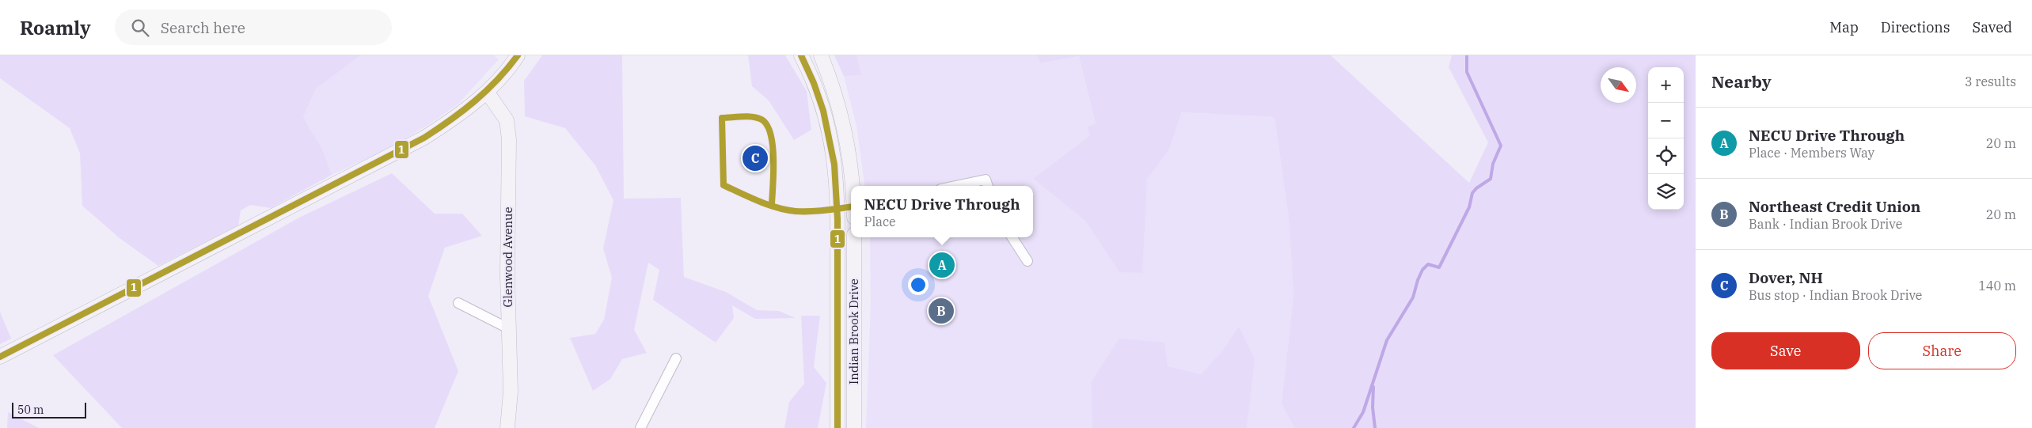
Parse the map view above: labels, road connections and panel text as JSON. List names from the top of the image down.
{
  "streets": {
    "main road": ["Glenwood Avenue", "Indian Brook Drive"]
  },
  "lines": ["transit line 1"],
  "scale_bar": "50 m",
  "north": "bottom right",
  "page": {
    "header": "Roamly",
    "search": "Search here",
    "nav": ["Map", "Directions", "Saved"],
    "heading": ["Nearby", "3 results"],
    "map_buttons": ["+", "−"],
    "list": [
      {
        "mark": "A",
        "name": "NECU Drive Through",
        "note": "Place · Members Way",
        "value": "20 m"
      },
      {
        "mark": "B",
        "name": "Northeast Credit Union",
        "note": "Bank · Indian Brook Drive",
        "value": "20 m"
      },
      {
        "mark": "C",
        "name": "Dover, NH",
        "note": "Bus stop · Indian Brook Drive",
        "value": "140 m"
      }
    ],
    "pins": ["C", "A", "B"],
    "popup": ["NECU Drive Through", "Place"],
    "buttons": ["Save", "Share"],
    "scale": "50 m"
  }
}
